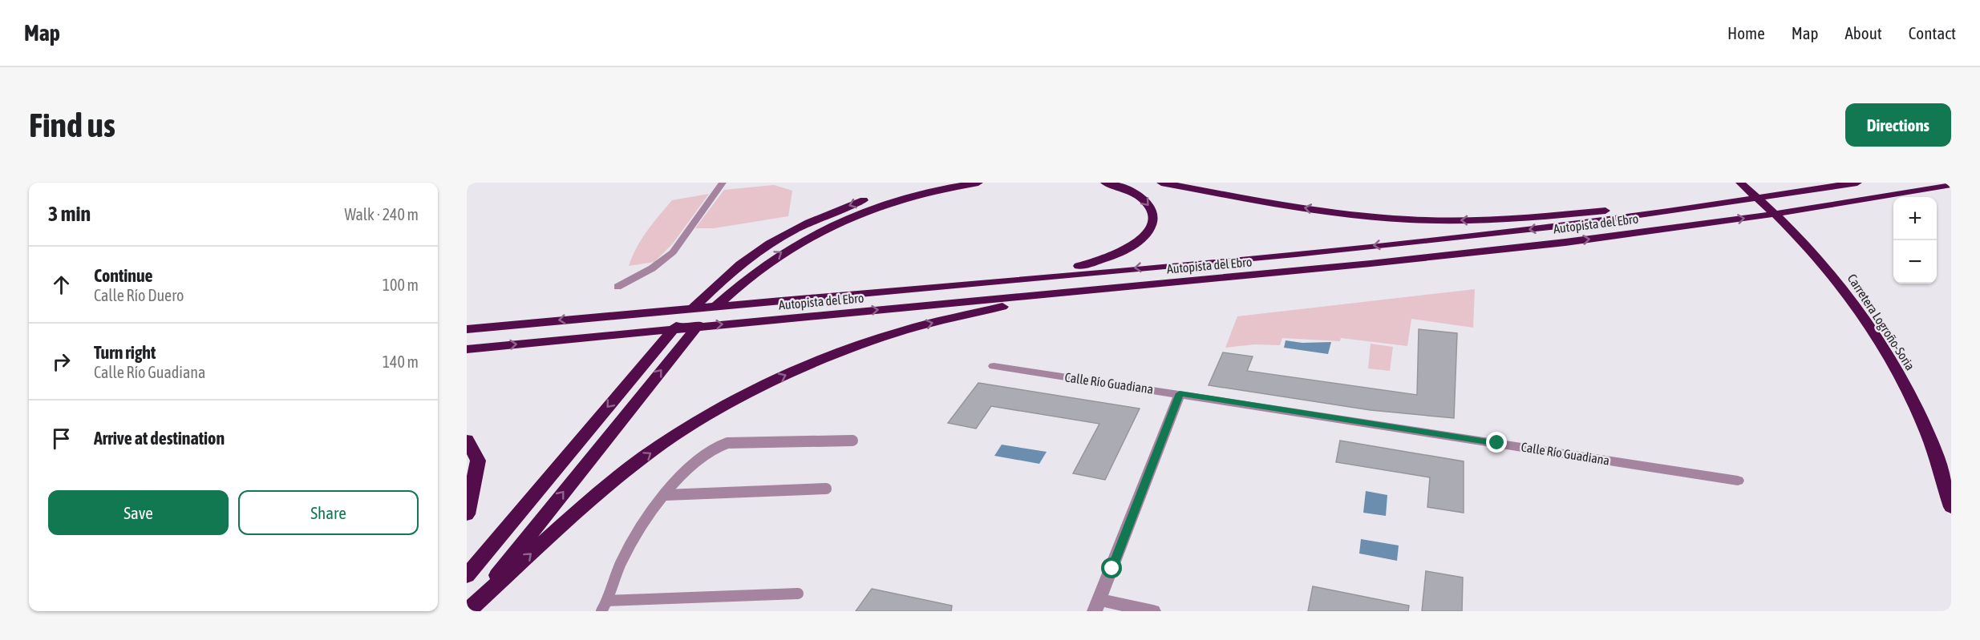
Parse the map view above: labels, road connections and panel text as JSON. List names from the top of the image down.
{
  "streets": {
    "highway": ["Autopista del Ebro", "Carretera Logroño-Soria"],
    "street": ["Calle Río Guadiana"]
  },
  "page": {
    "header": "Map",
    "nav": [
      "Home",
      "Map",
      "About",
      "Contact"
    ],
    "buttons": [
      "Directions",
      ["Save", "Share"]
    ],
    "title": "Find us",
    "heading": ["3 min", "Walk · 240 m"],
    "map_buttons": ["+", "−"],
    "list": [
      ["Continue", "Calle Río Duero", "100 m"],
      ["Turn right", "Calle Río Guadiana", "140 m"],
      "Arrive at destination"
    ]
  }
}
